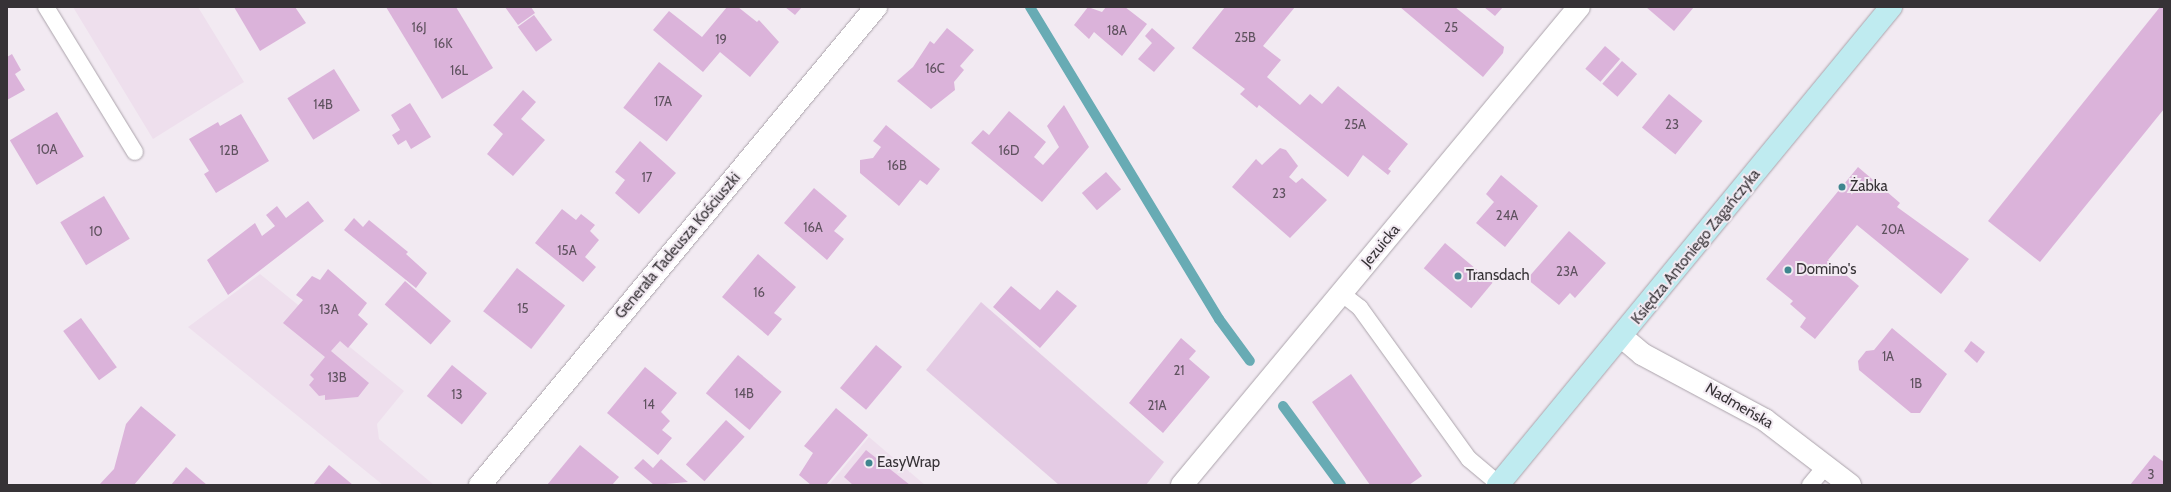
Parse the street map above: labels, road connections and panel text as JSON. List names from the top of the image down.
{
  "streets": {
    "street": [
      "Generała Tadeusza Kościuszki",
      "Jezuicka",
      "Księdza Antoniego Zagańczyka",
      "Nadmeńska"
    ]
  },
  "crossings": [
    ["Księdza Antoniego Zagańczyka", "Nadmeńska"]
  ],
  "places": [
    "Żabka",
    "Domino's",
    "Transdach",
    "EasyWrap"
  ],
  "house_numbers": [
    "16J",
    "25",
    "18A",
    "25B",
    "19",
    "16K",
    "16C",
    "16L",
    "17A",
    "14B",
    "25A",
    "23",
    "10A",
    "12B",
    "16D",
    "16B",
    "17",
    "23",
    "24A",
    "16A",
    "20A",
    "10",
    "15A",
    "23A",
    "16",
    "15",
    "13A",
    "1A",
    "21",
    "13B",
    "1B",
    "14B",
    "13",
    "14",
    "21A",
    "3"
  ]
}
